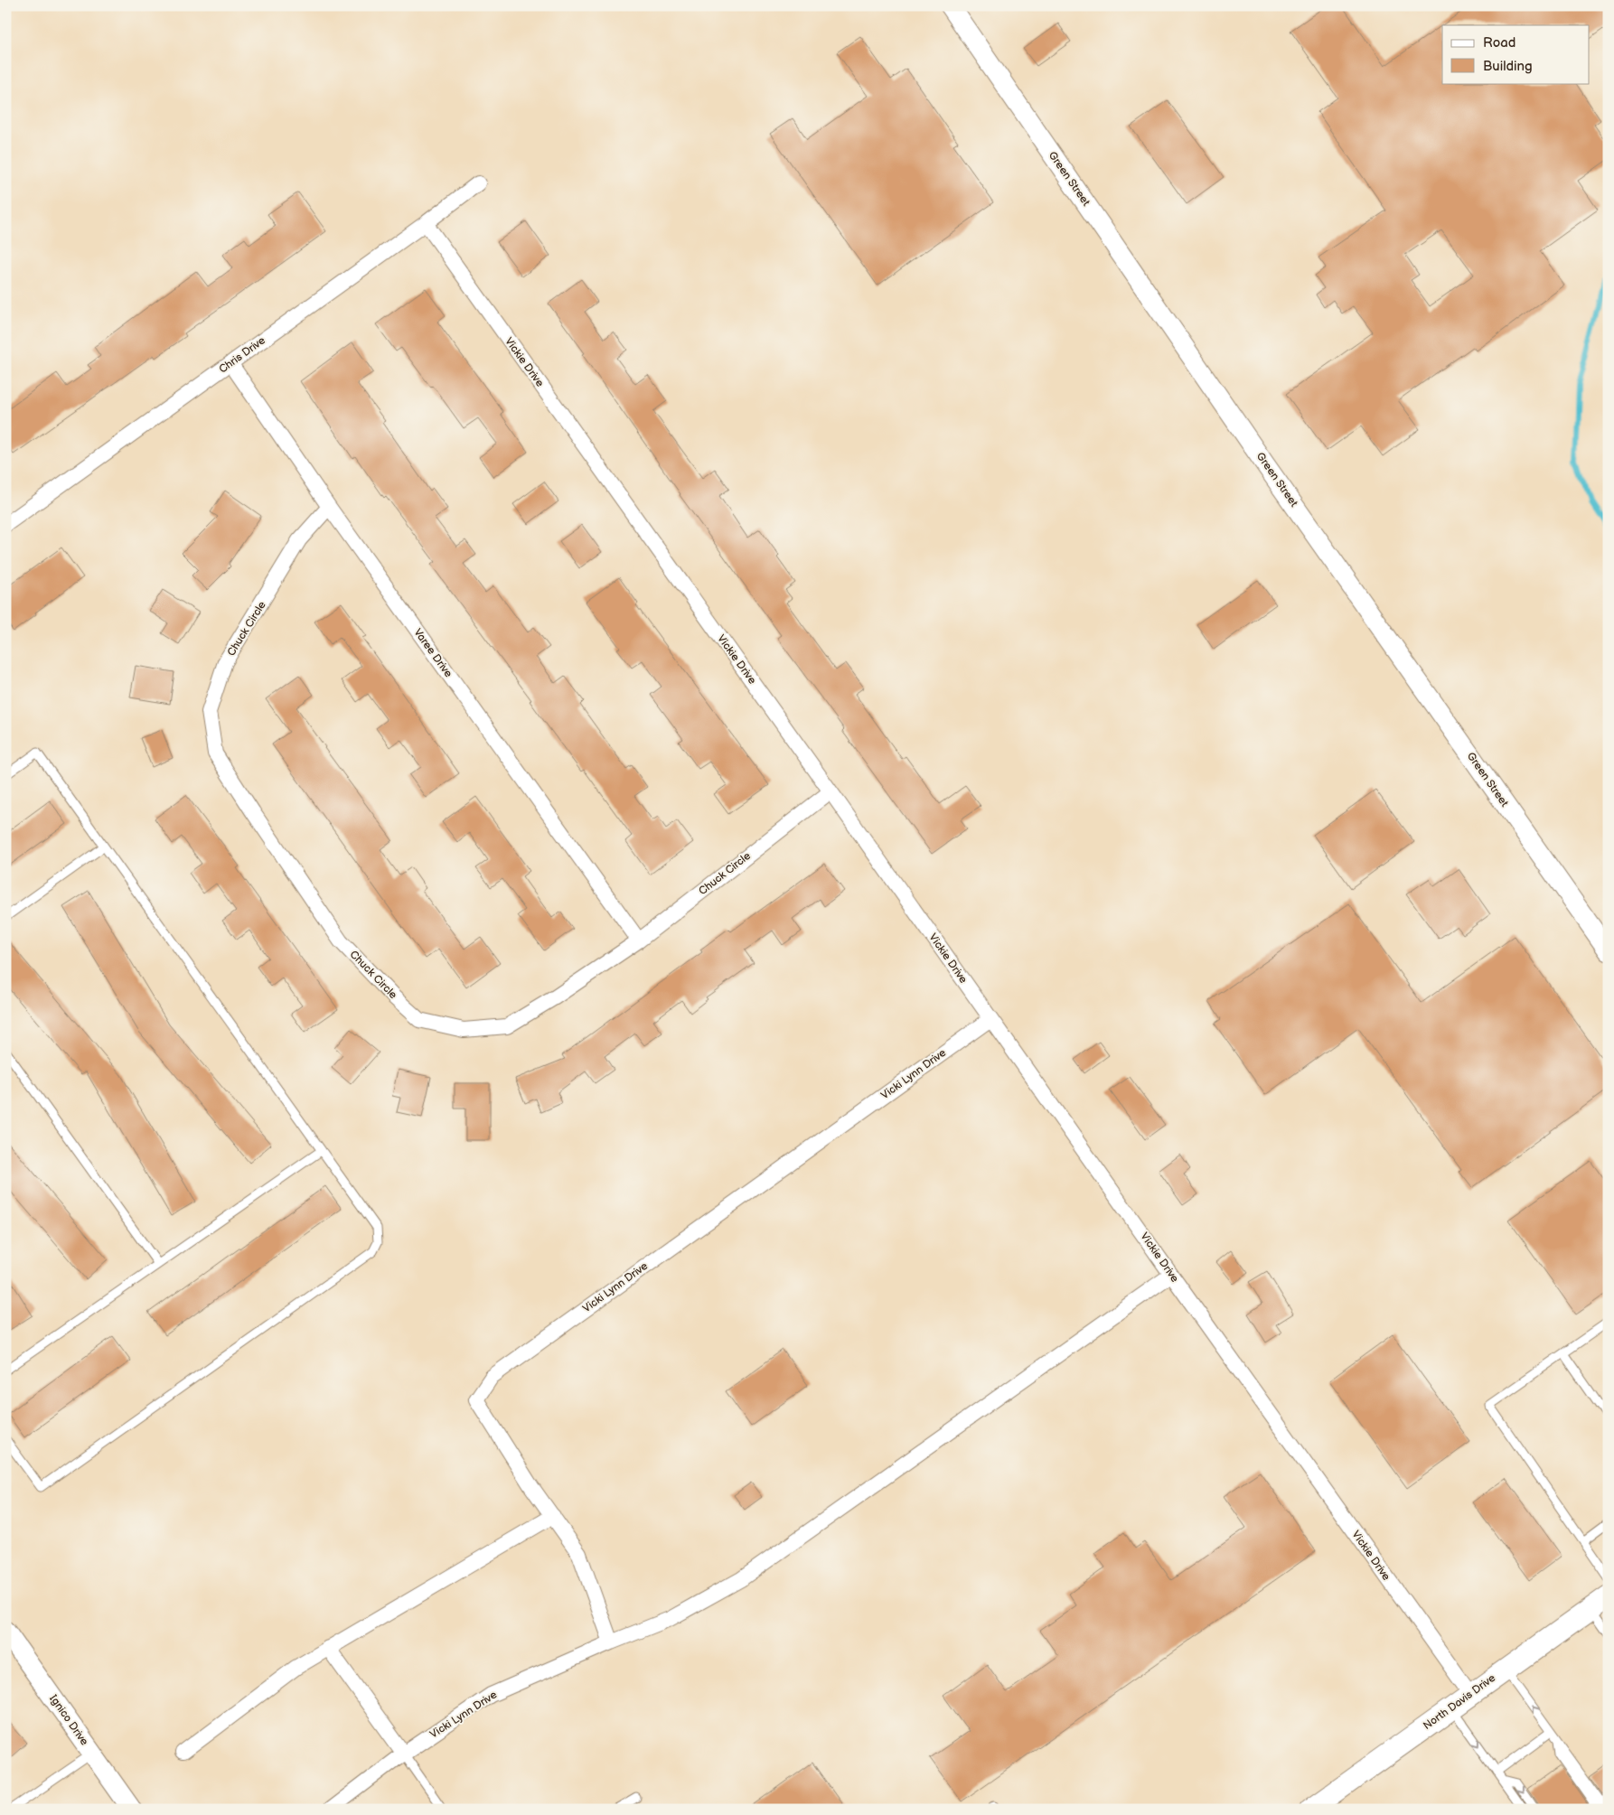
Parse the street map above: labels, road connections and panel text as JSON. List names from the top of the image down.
{
  "streets": {
    "main road": ["North Davis Drive"],
    "street": [
      "Green Street",
      "Chris Drive",
      "Vickie Drive",
      "Chuck Circle",
      "Varee Drive",
      "Vicki Lynn Drive",
      "Ignico Drive"
    ]
  },
  "crossings": [
    ["Chris Drive", "Vickie Drive"],
    ["Chris Drive", "Varee Drive"],
    ["Vickie Drive", "Chuck Circle"],
    ["Vickie Drive", "Vicki Lynn Drive"],
    ["Vickie Drive", "North Davis Drive"],
    ["Chuck Circle", "Varee Drive"]
  ],
  "legend": ["Road", "Building"]
}
